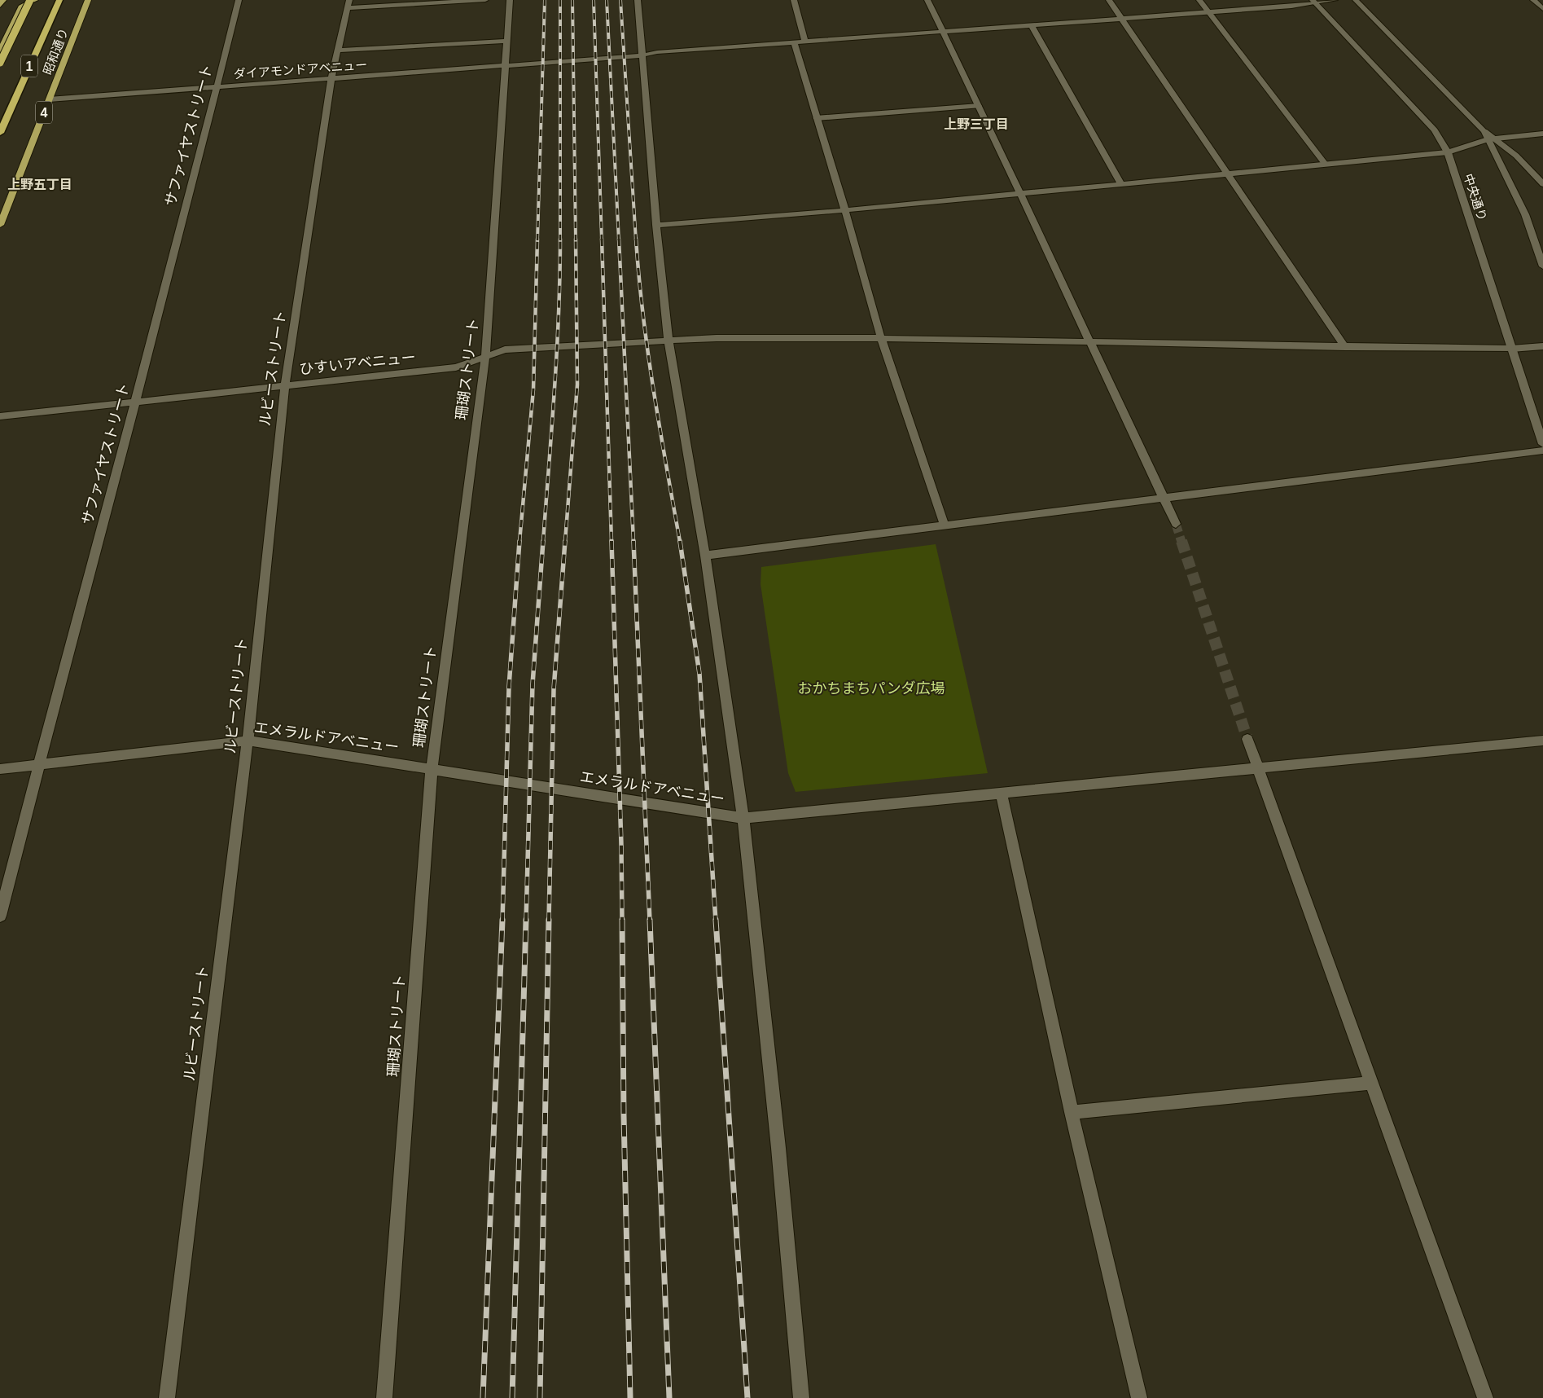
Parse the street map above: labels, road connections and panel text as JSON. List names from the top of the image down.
{
  "streets": {
    "highway": ["昭和通り", "1", "4"],
    "street": [
      "ダイアモンドアベニュー",
      "サファイヤストリート",
      "中央通り",
      "ひすいアベニュー",
      "ルビーストリート",
      "珊瑚ストリート",
      "エメラルドアベニュー"
    ]
  },
  "crossings": [
    ["昭和通り", "ダイアモンドアベニュー"],
    ["ダイアモンドアベニュー", "サファイヤストリート"],
    ["ダイアモンドアベニュー", "中央通り"],
    ["ダイアモンドアベニュー", "ルビーストリート"],
    ["ダイアモンドアベニュー", "珊瑚ストリート"],
    ["サファイヤストリート", "ひすいアベニュー"],
    ["サファイヤストリート", "エメラルドアベニュー"],
    ["中央通り", "ひすいアベニュー"],
    ["ひすいアベニュー", "ルビーストリート"],
    ["ひすいアベニュー", "珊瑚ストリート"],
    ["ルビーストリート", "エメラルドアベニュー"],
    ["珊瑚ストリート", "エメラルドアベニュー"]
  ],
  "districts": ["上野三丁目", "上野五丁目"],
  "parks": ["おかちまちパンダ広場"]
}
